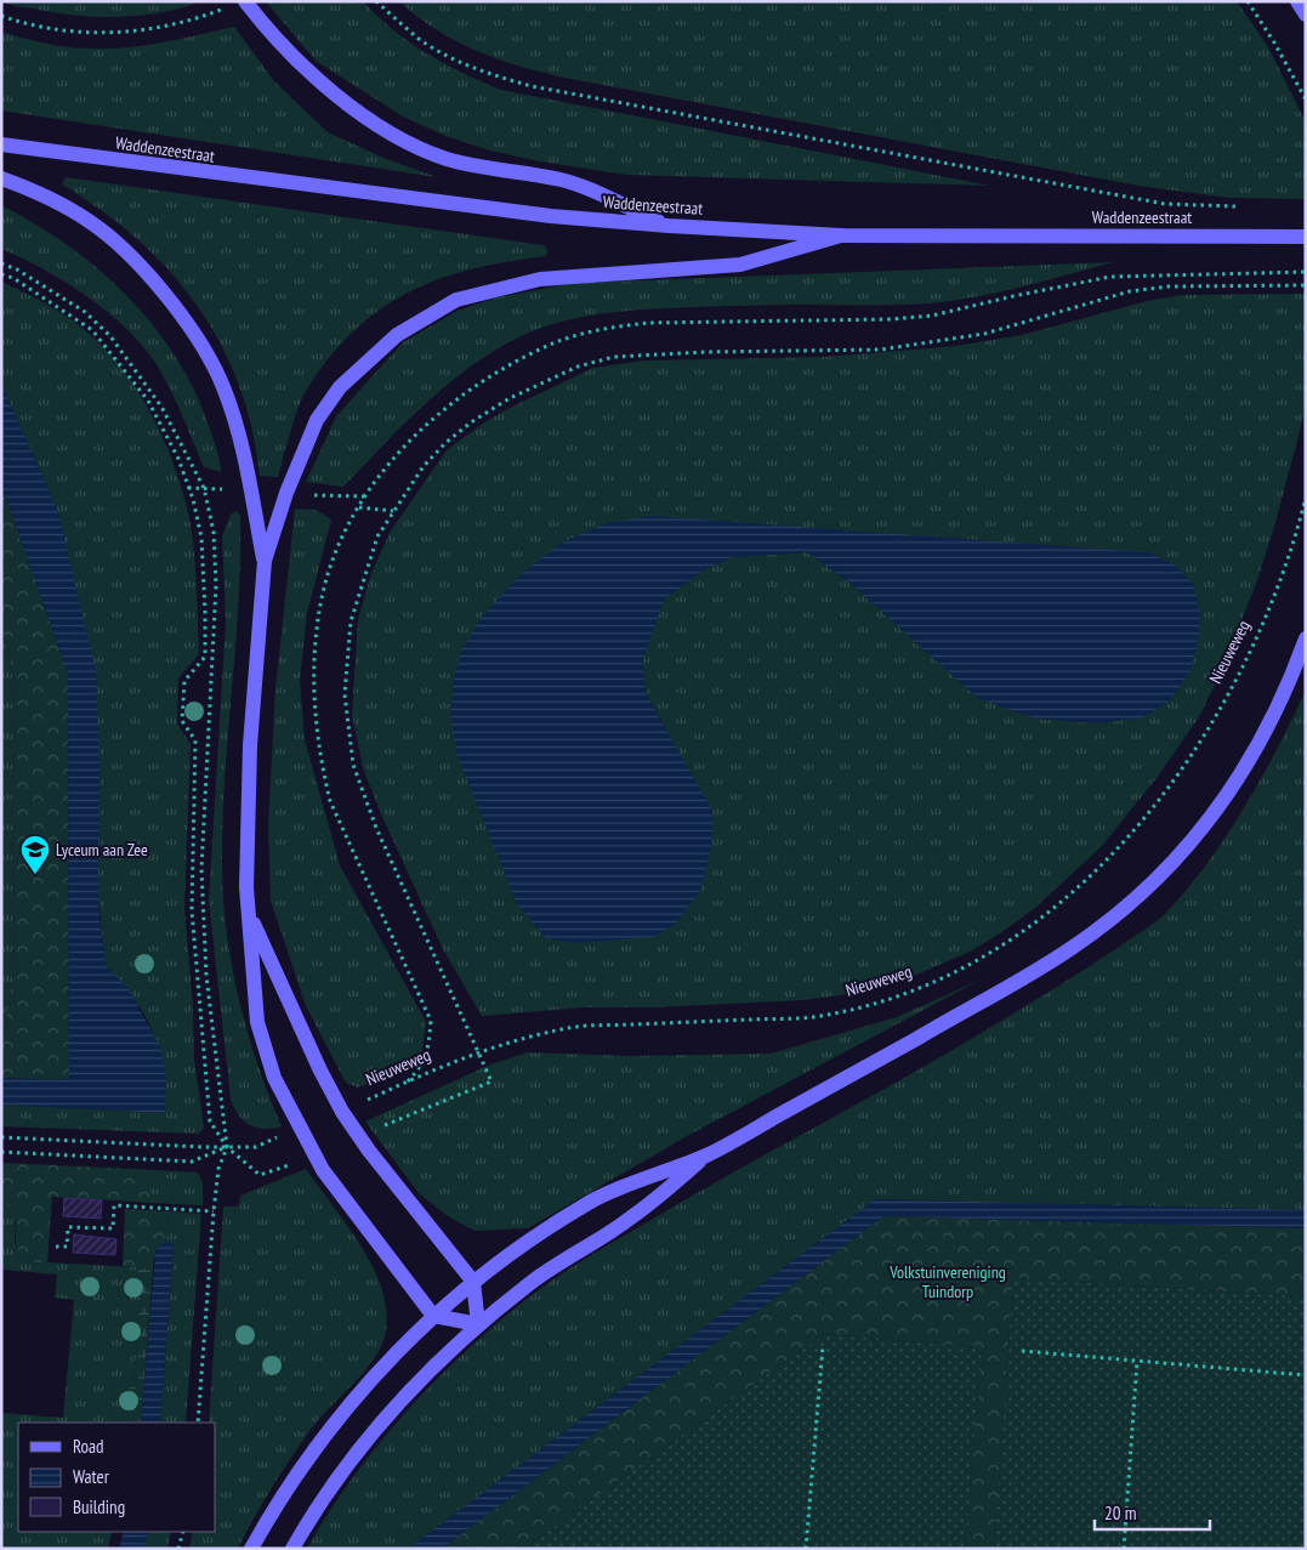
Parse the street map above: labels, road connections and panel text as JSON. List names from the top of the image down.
{
  "streets": {
    "main road": ["Waddenzeestraat"],
    "path": ["Nieuweweg"]
  },
  "parks": ["Volkstuinvereniging Tuindorp"],
  "places": {
    "school or university": ["Lyceum aan Zee"]
  },
  "legend": ["Road", "Water", "Building"],
  "scale_bar": "20 m"
}
